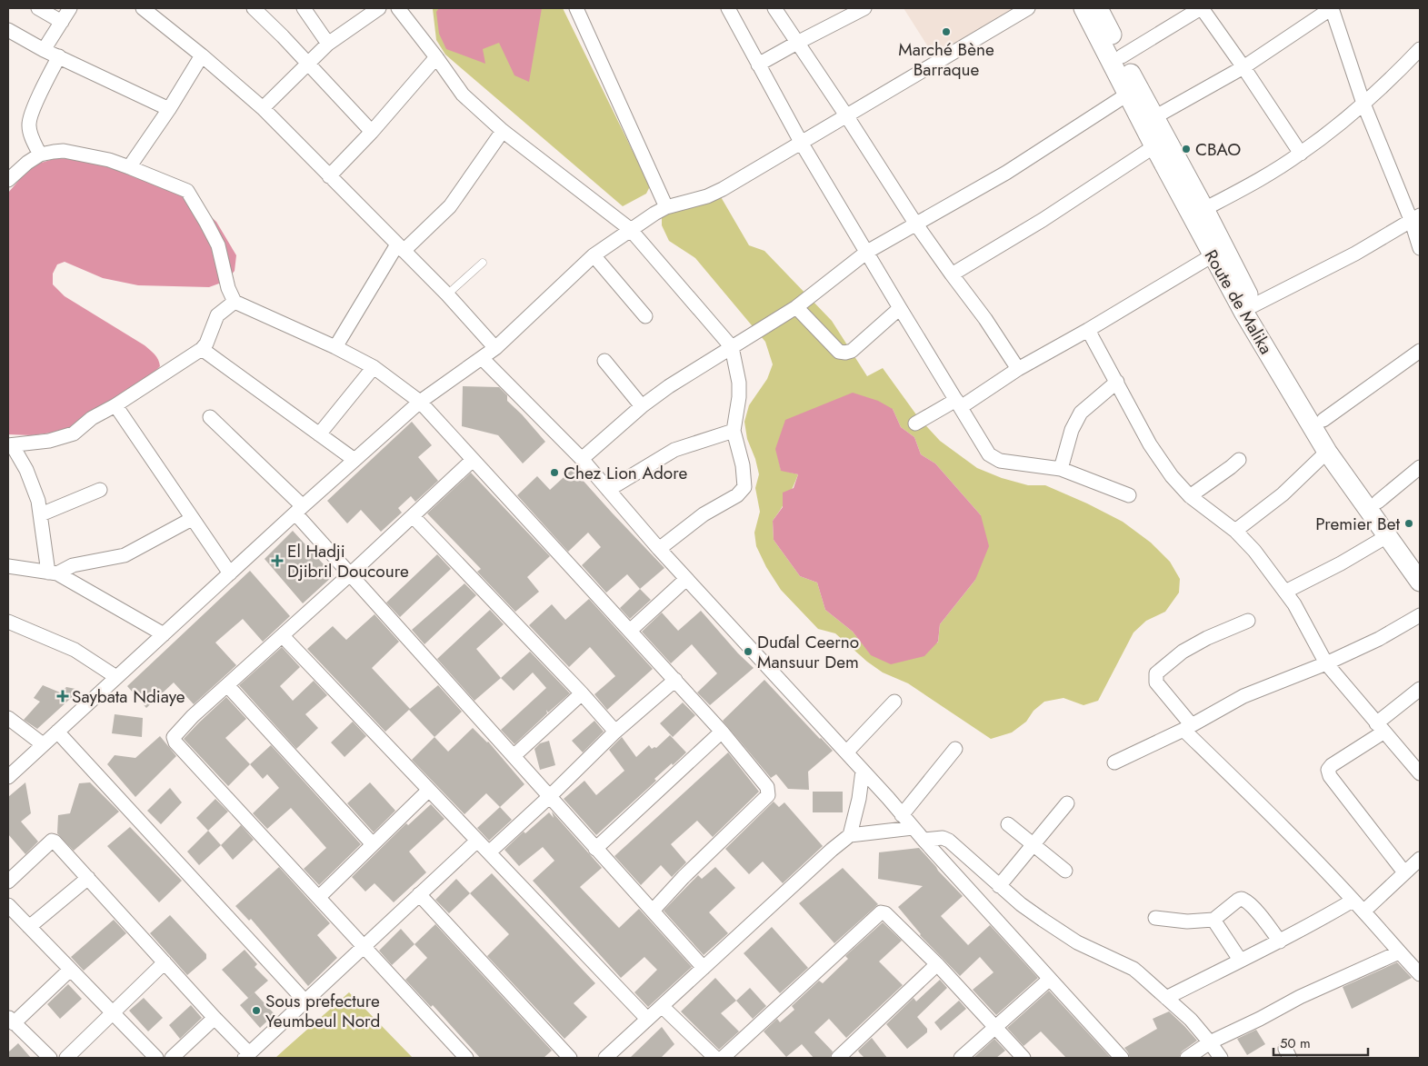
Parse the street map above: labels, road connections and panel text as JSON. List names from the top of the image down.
{
  "streets": {
    "main road": ["Route de Malika"]
  },
  "places": {
    "other": [
      "Marché Bène Barraque",
      "CBAO",
      "Chez Lion Adore",
      "Premier Bet",
      "Duɗal Ceerno Mansuur Dem",
      "Sous prefecture Yeumbeul Nord"
    ],
    "health": ["El Hadji Djibril Doucoure", "Saybata Ndiaye"]
  },
  "scale_bar": "50 m"
}
